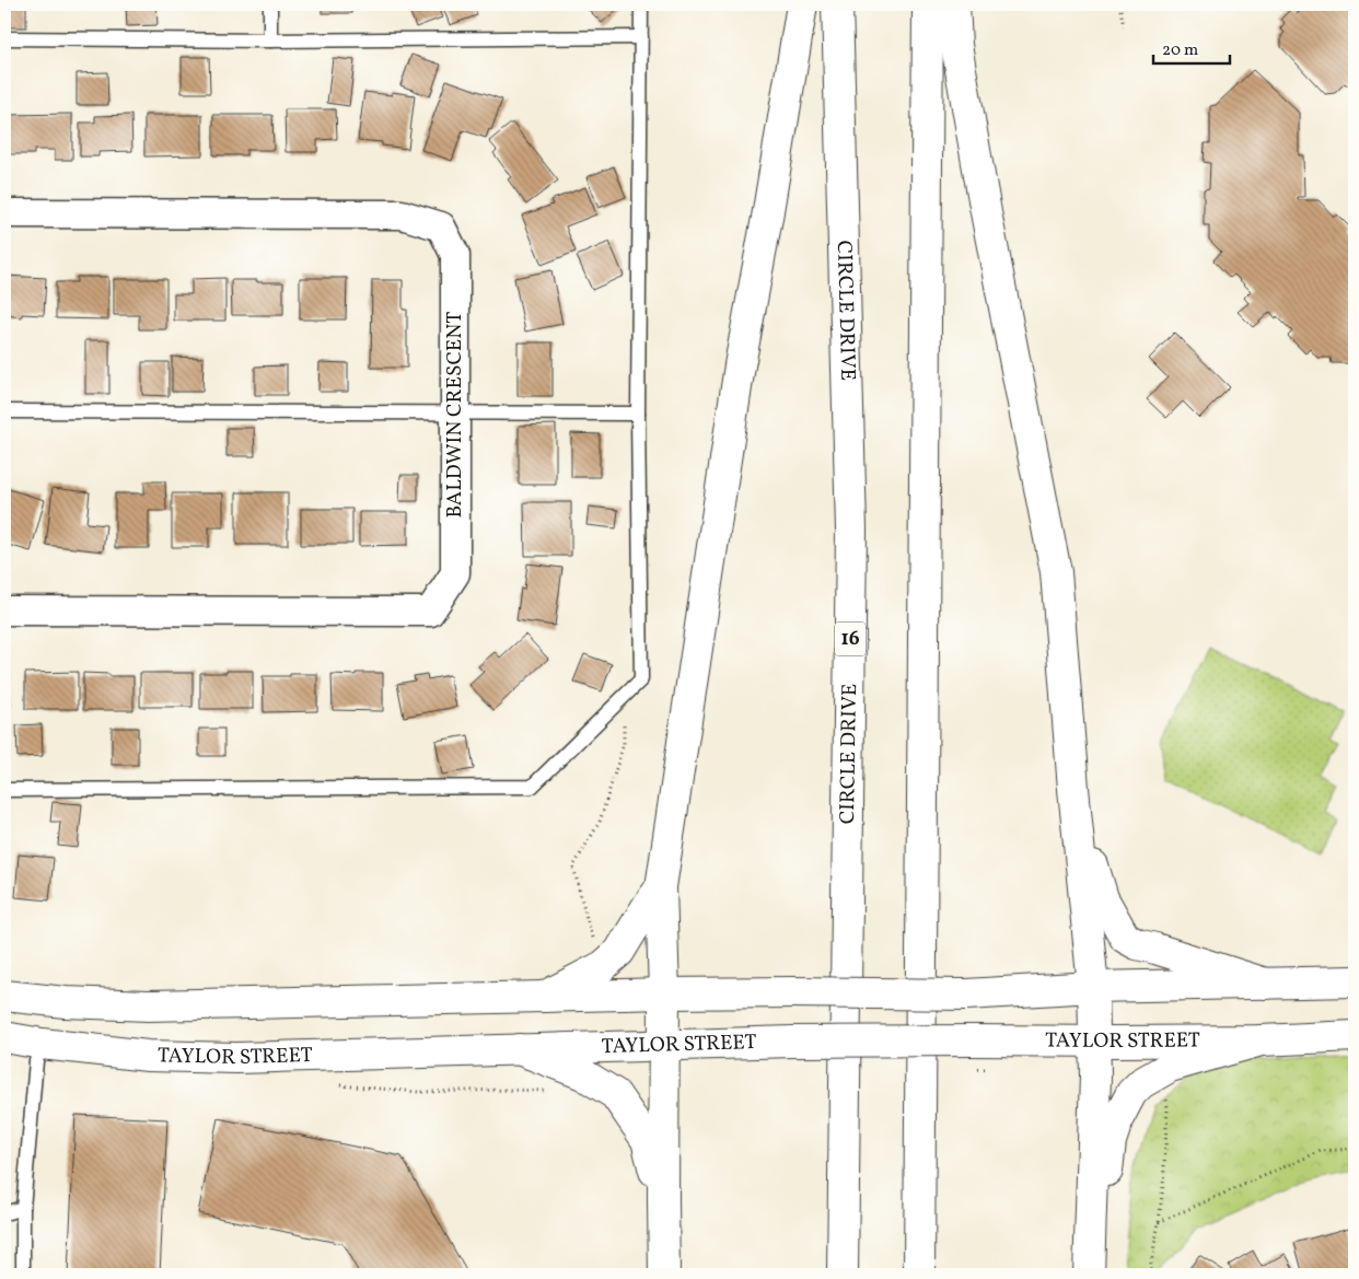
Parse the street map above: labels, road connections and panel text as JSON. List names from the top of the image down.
{
  "streets": {
    "main road": ["CIRCLE DRIVE", "16", "TAYLOR STREET"],
    "street": ["BALDWIN CRESCENT"]
  },
  "scale_bar": "20 m"
}
